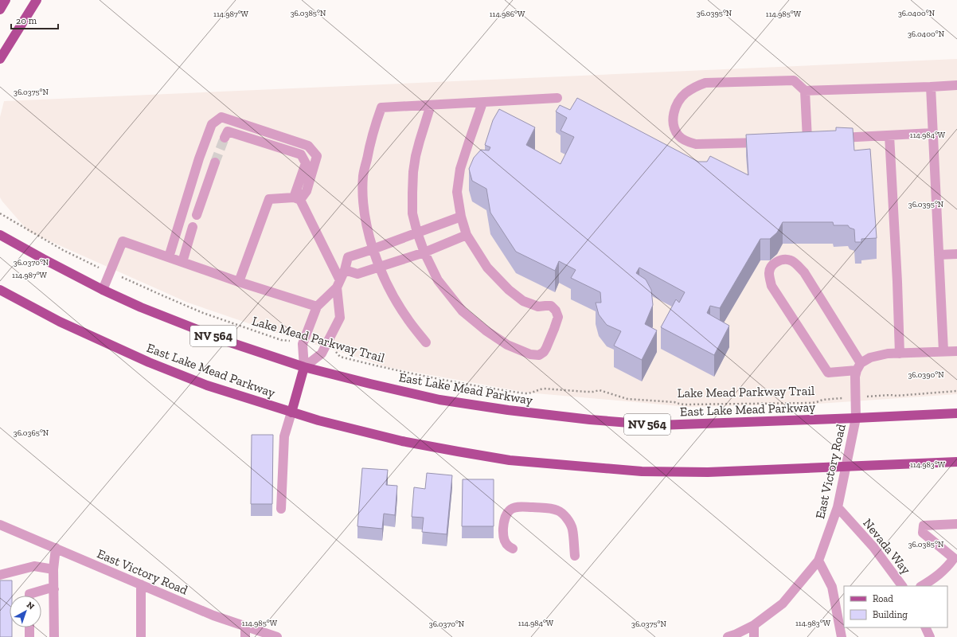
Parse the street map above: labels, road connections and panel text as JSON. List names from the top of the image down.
{
  "streets": {
    "main road": ["NV 564", "East Lake Mead Parkway"],
    "street": ["East Victory Road", "Nevada Way"],
    "path": ["Lake Mead Parkway Trail"]
  },
  "crossings": [
    ["Lake Mead Parkway Trail", "East Victory Road"],
    ["East Lake Mead Parkway", "East Victory Road"],
    ["East Victory Road", "Nevada Way"]
  ],
  "legend": ["Road", "Building"],
  "scale_bar": "20 m",
  "north": "top right",
  "coordinates": [
    "36.0385°N",
    "36.0395°N",
    "36.0400°N",
    "114.987°W",
    "114.986°W",
    "114.985°W",
    "36.0375°N",
    "114.984°W",
    "36.0370°N",
    "36.0390°N",
    "36.0365°N",
    "114.983°W"
  ]
}
